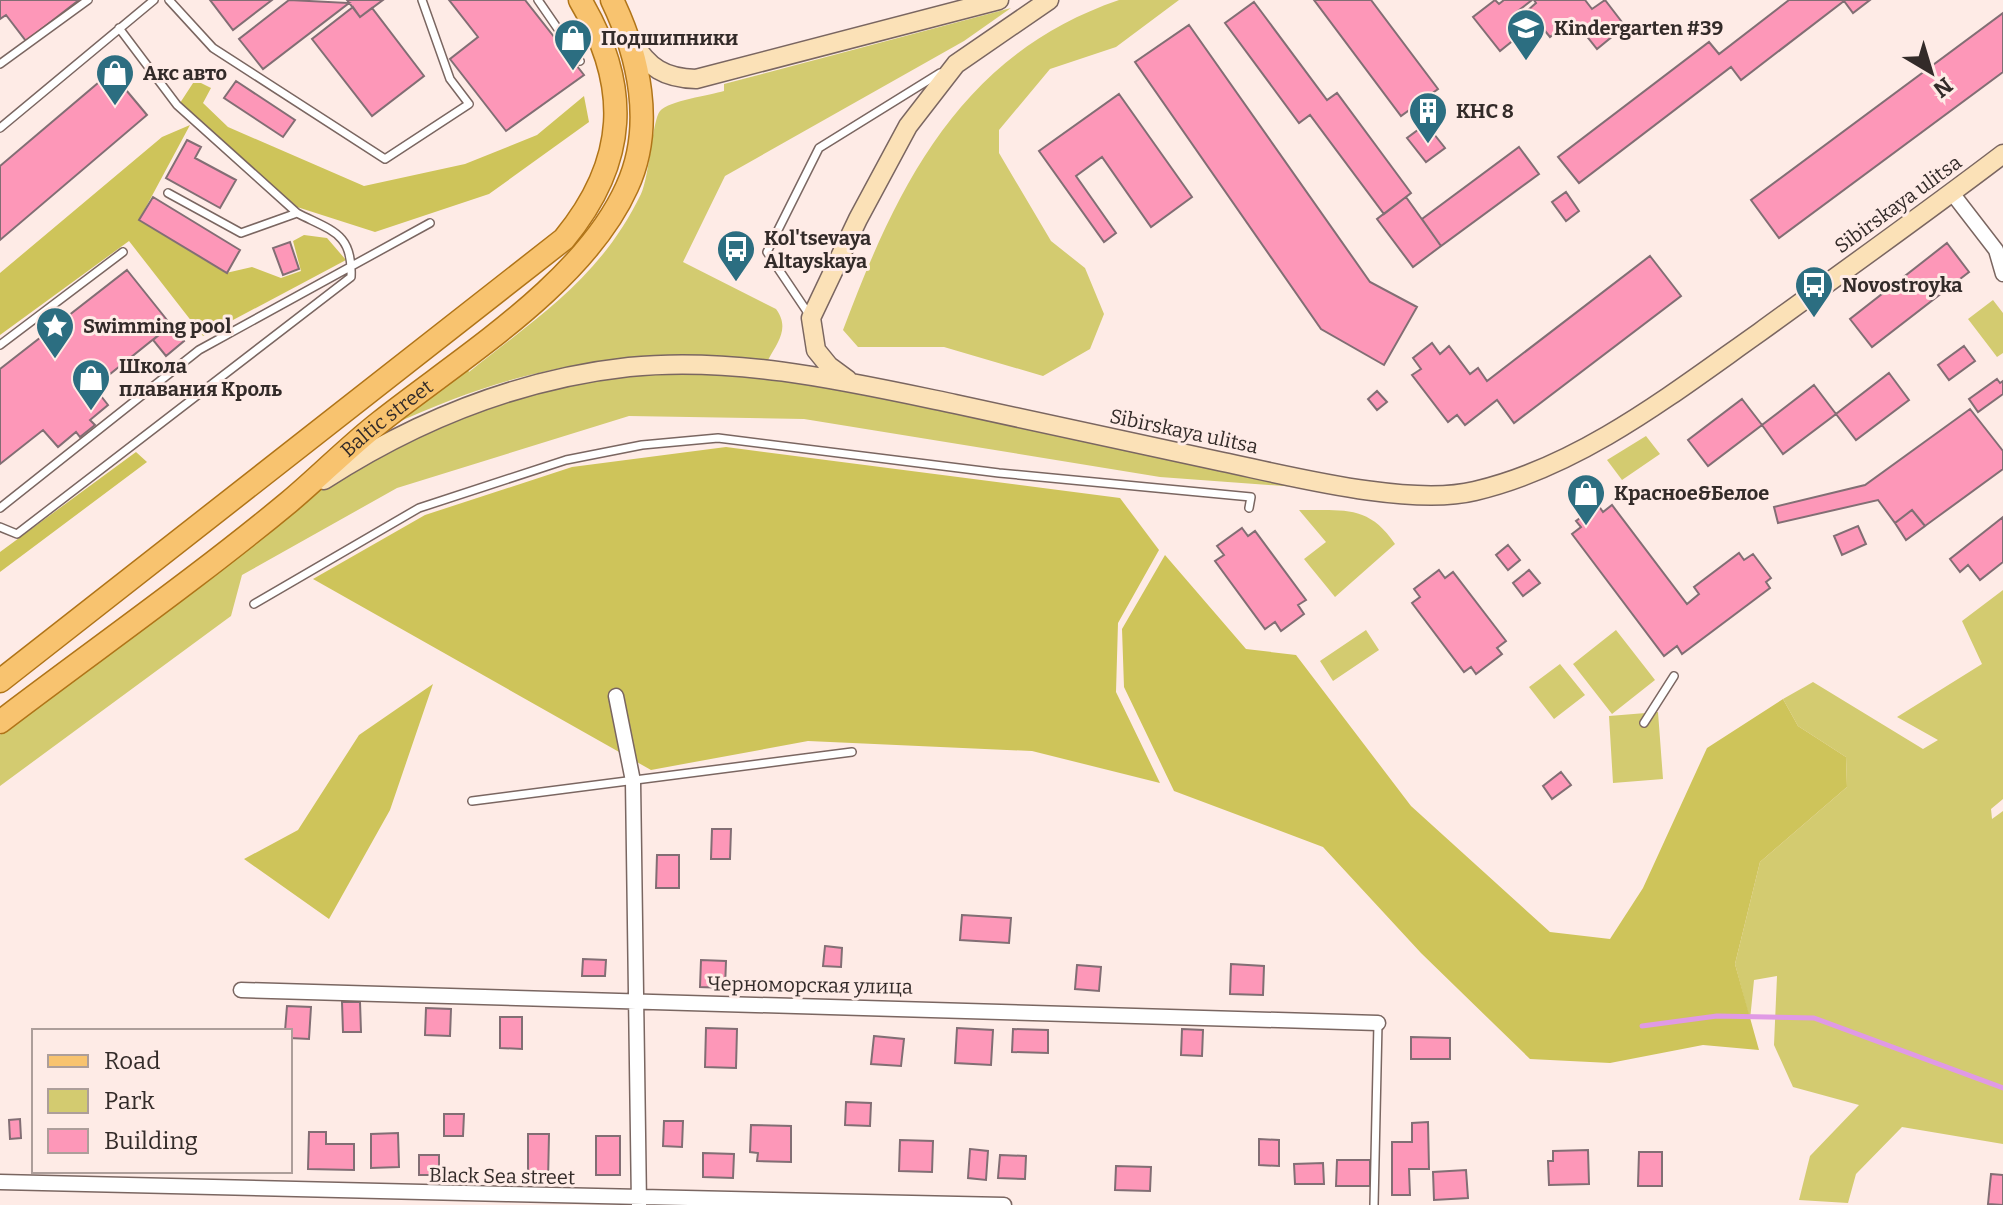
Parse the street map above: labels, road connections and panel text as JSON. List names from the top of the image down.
{
  "streets": {
    "main road": ["Sibirskaya ulitsa", "Baltic street"],
    "street": ["Черноморская улица", "Black Sea street"]
  },
  "crossings": [
    ["Sibirskaya ulitsa", "Baltic street"]
  ],
  "places": {
    "school or university": ["Kindergarten #39"],
    "shop": [
      "Подшипники",
      "Акс авто",
      "Школа плавания Кроль",
      "Красное&Белое"
    ],
    "building": ["КНС 8"],
    "bus stop": ["Kol'tsevaya Altayskaya", "Novostroyka"],
    "place": ["Swimming pool"]
  },
  "legend": ["Road", "Park", "Building"],
  "north": "bottom right"
}
